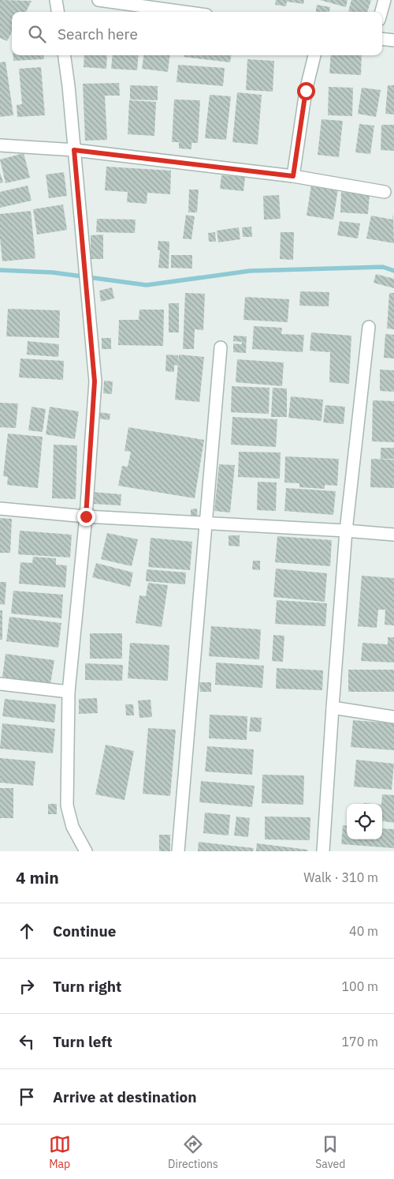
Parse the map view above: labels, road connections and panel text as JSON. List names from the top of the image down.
{
  "page": {
    "search": "Search here",
    "heading": ["4 min", "Walk · 310 m"],
    "list": [
      ["Continue", "40 m"],
      ["Turn right", "100 m"],
      ["Turn left", "170 m"],
      "Arrive at destination"
    ],
    "nav": ["Map", "Directions", "Saved"]
  }
}
